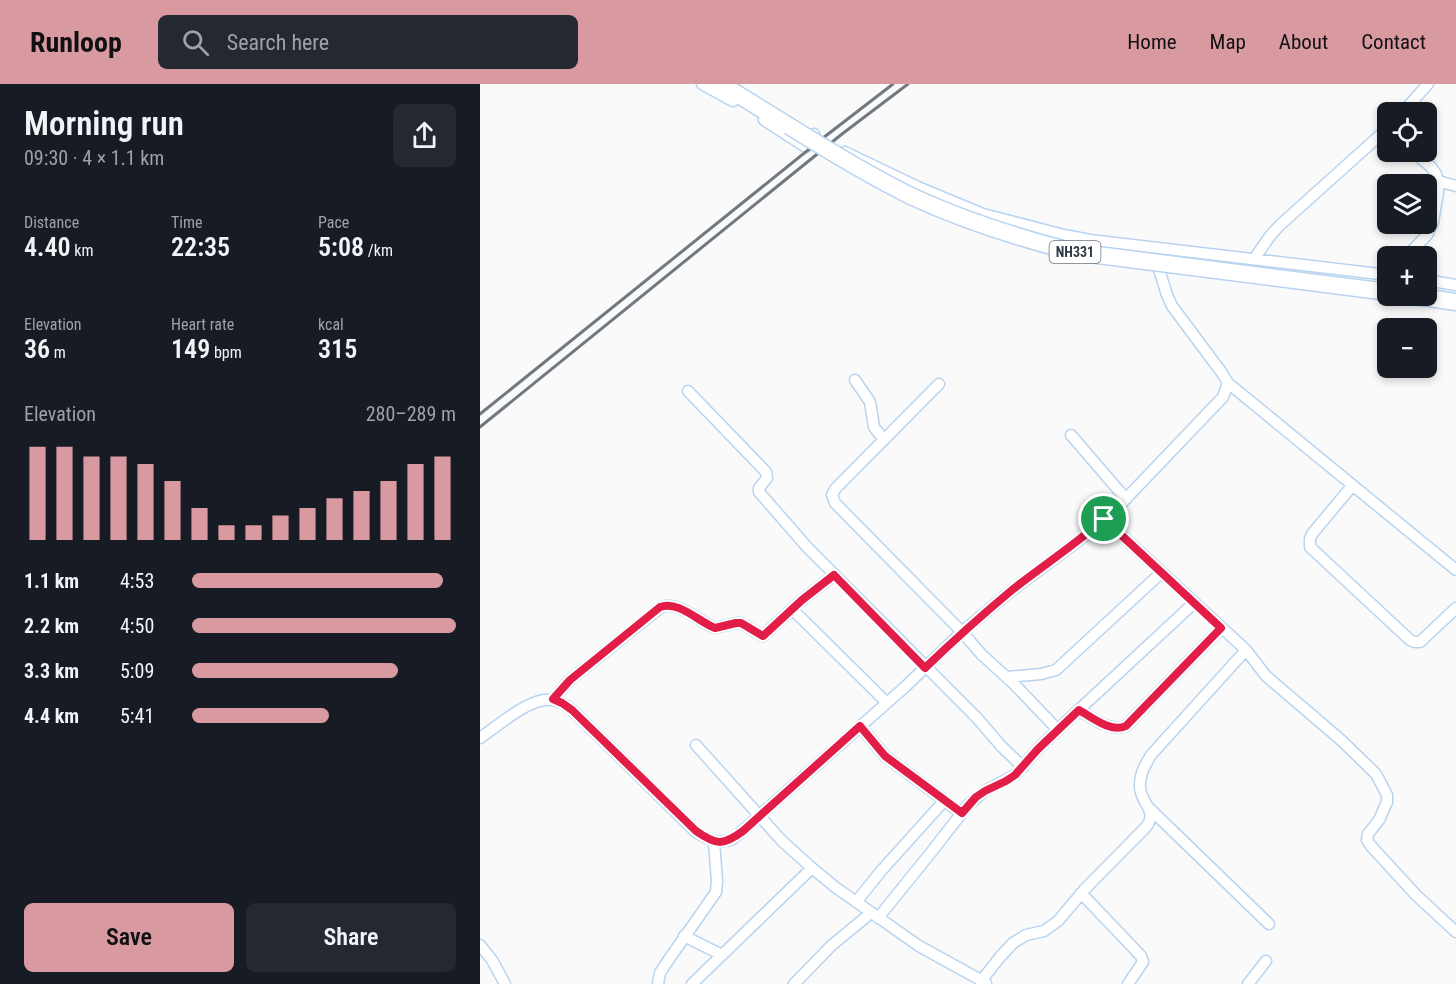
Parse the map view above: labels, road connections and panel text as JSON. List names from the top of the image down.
{
  "streets": {
    "highway": ["NH331"]
  },
  "page": {
    "header": "Runloop",
    "search": "Search here",
    "nav": [
      "Home",
      "Map",
      "About",
      "Contact"
    ],
    "heading": ["Morning run", "09:30 · 4 × 1.1 km"],
    "map_buttons": ["+", "−"],
    "stats": [
      ["Distance", "4.40 km"],
      ["Time", "22:35"],
      ["Pace", "5:08 /km"],
      ["Elevation", "36 m"],
      ["Heart rate", "149 bpm"],
      ["kcal", "315"]
    ],
    "chart": ["Elevation", "280–289 m"],
    "list": [
      {
        "name": "1.1 km",
        "note": "4:53"
      },
      {
        "name": "2.2 km",
        "note": "4:50"
      },
      {
        "name": "3.3 km",
        "note": "5:09"
      },
      {
        "name": "4.4 km",
        "note": "5:41"
      }
    ],
    "buttons": ["Save", "Share"]
  }
}
